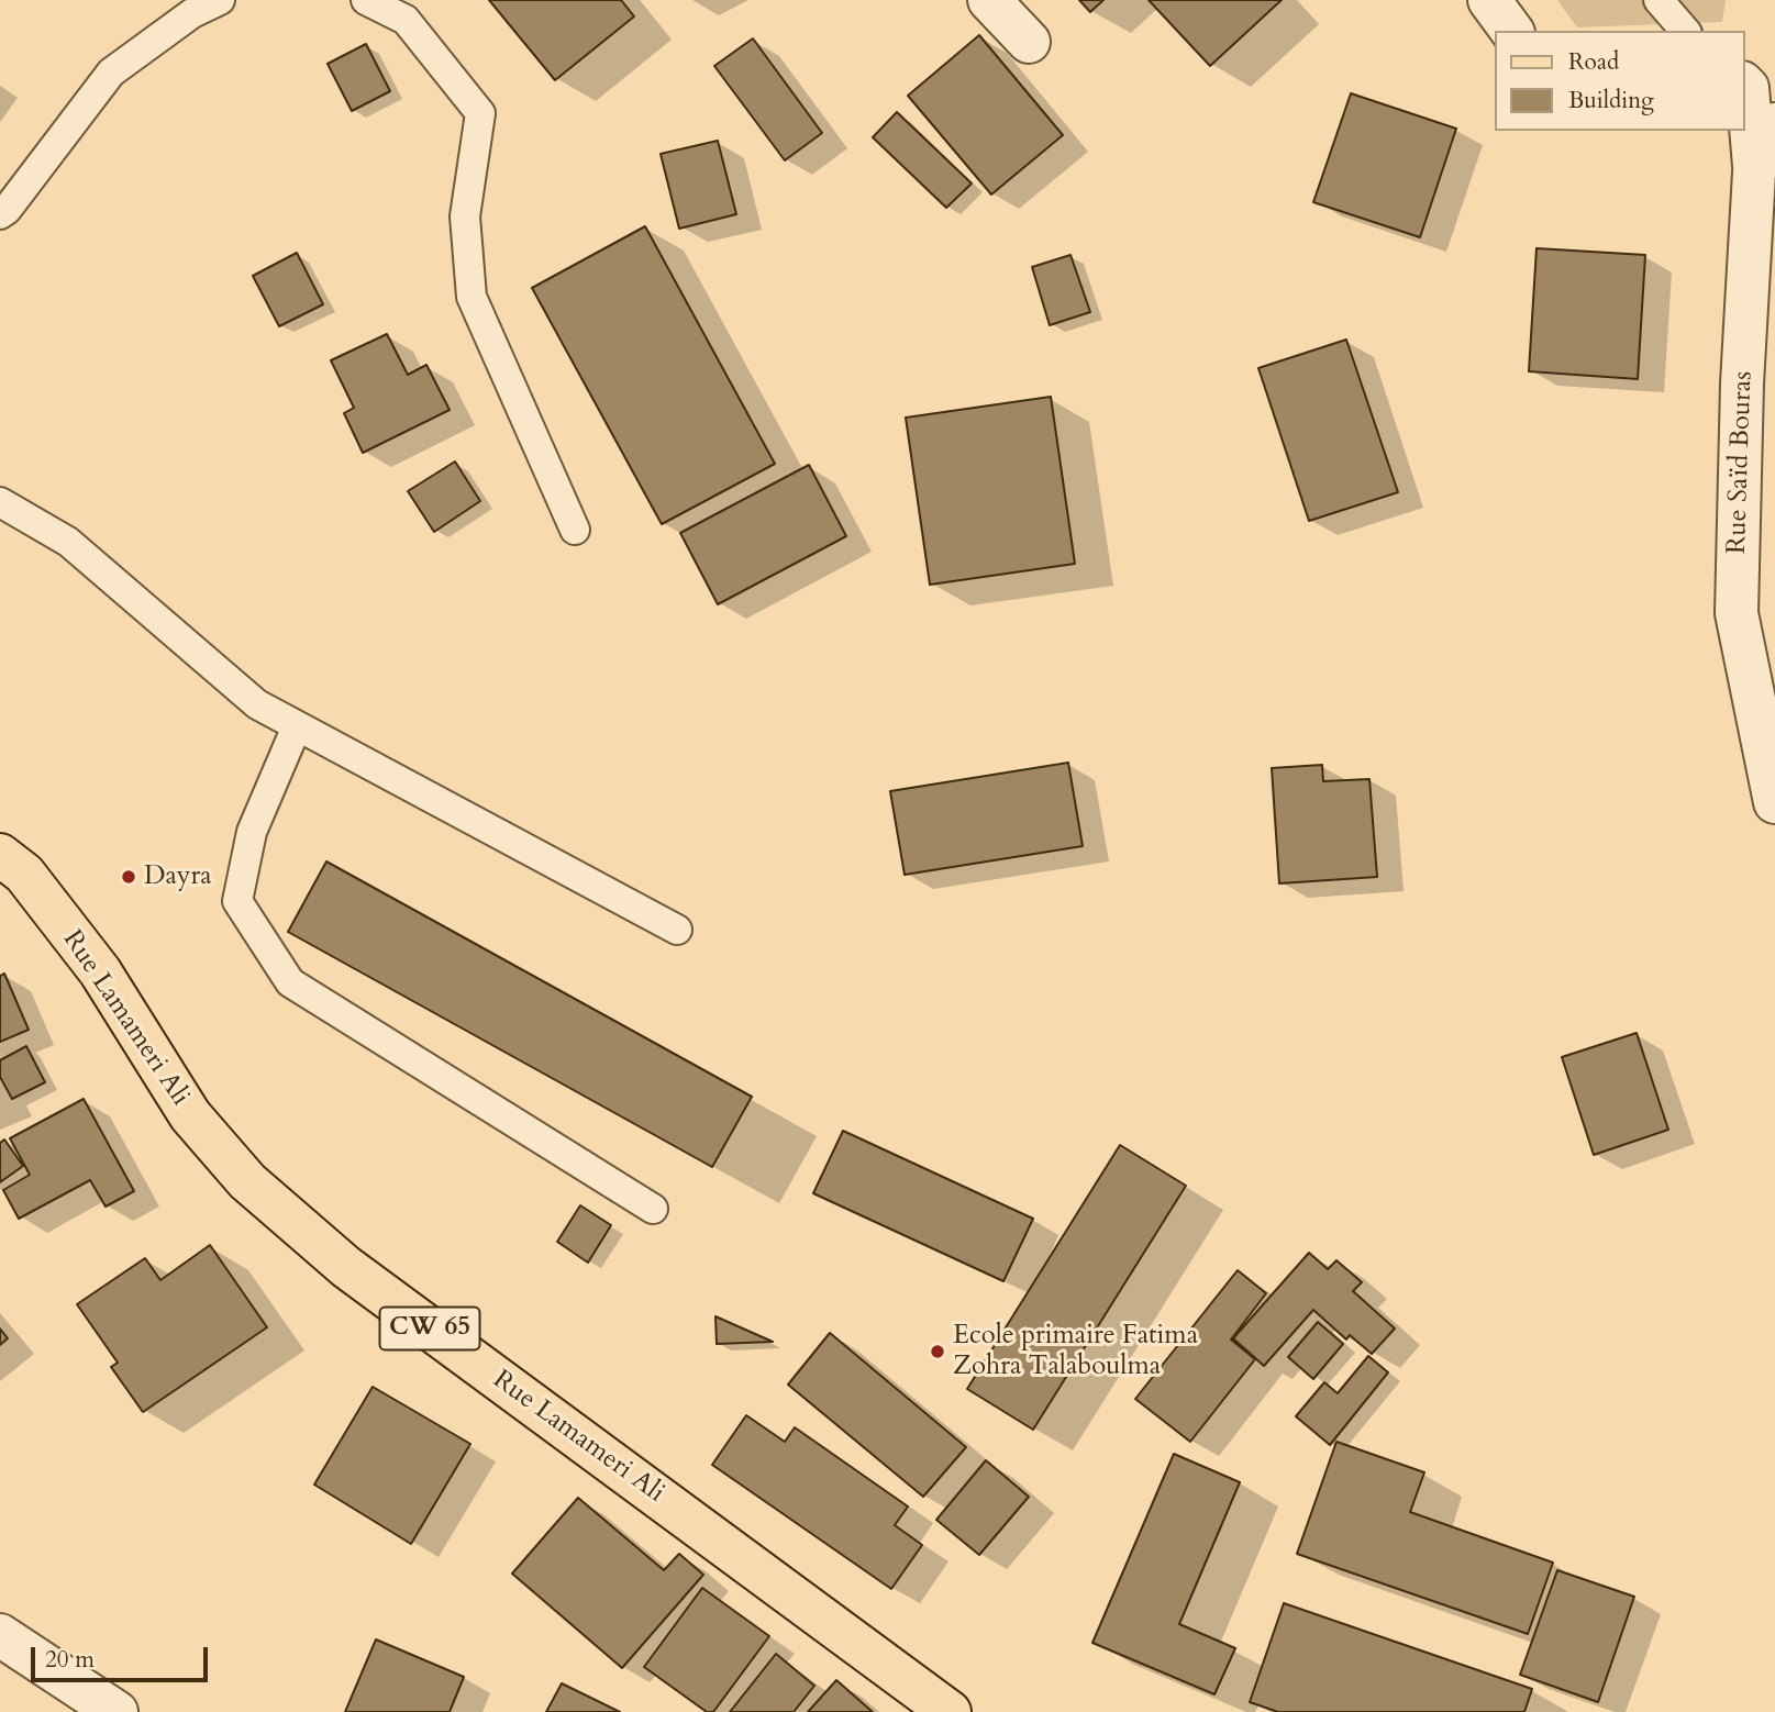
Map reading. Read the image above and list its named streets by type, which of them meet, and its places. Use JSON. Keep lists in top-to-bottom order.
{
  "streets": {
    "main road": ["Rue Lamameri Ali", "CW 65"],
    "street": ["Rue Saïd Bouras"]
  },
  "places": ["Dayra", "Ecole primaire Fatima Zohra Talaboulma"],
  "legend": ["Road", "Building"],
  "scale_bar": "20 m"
}
